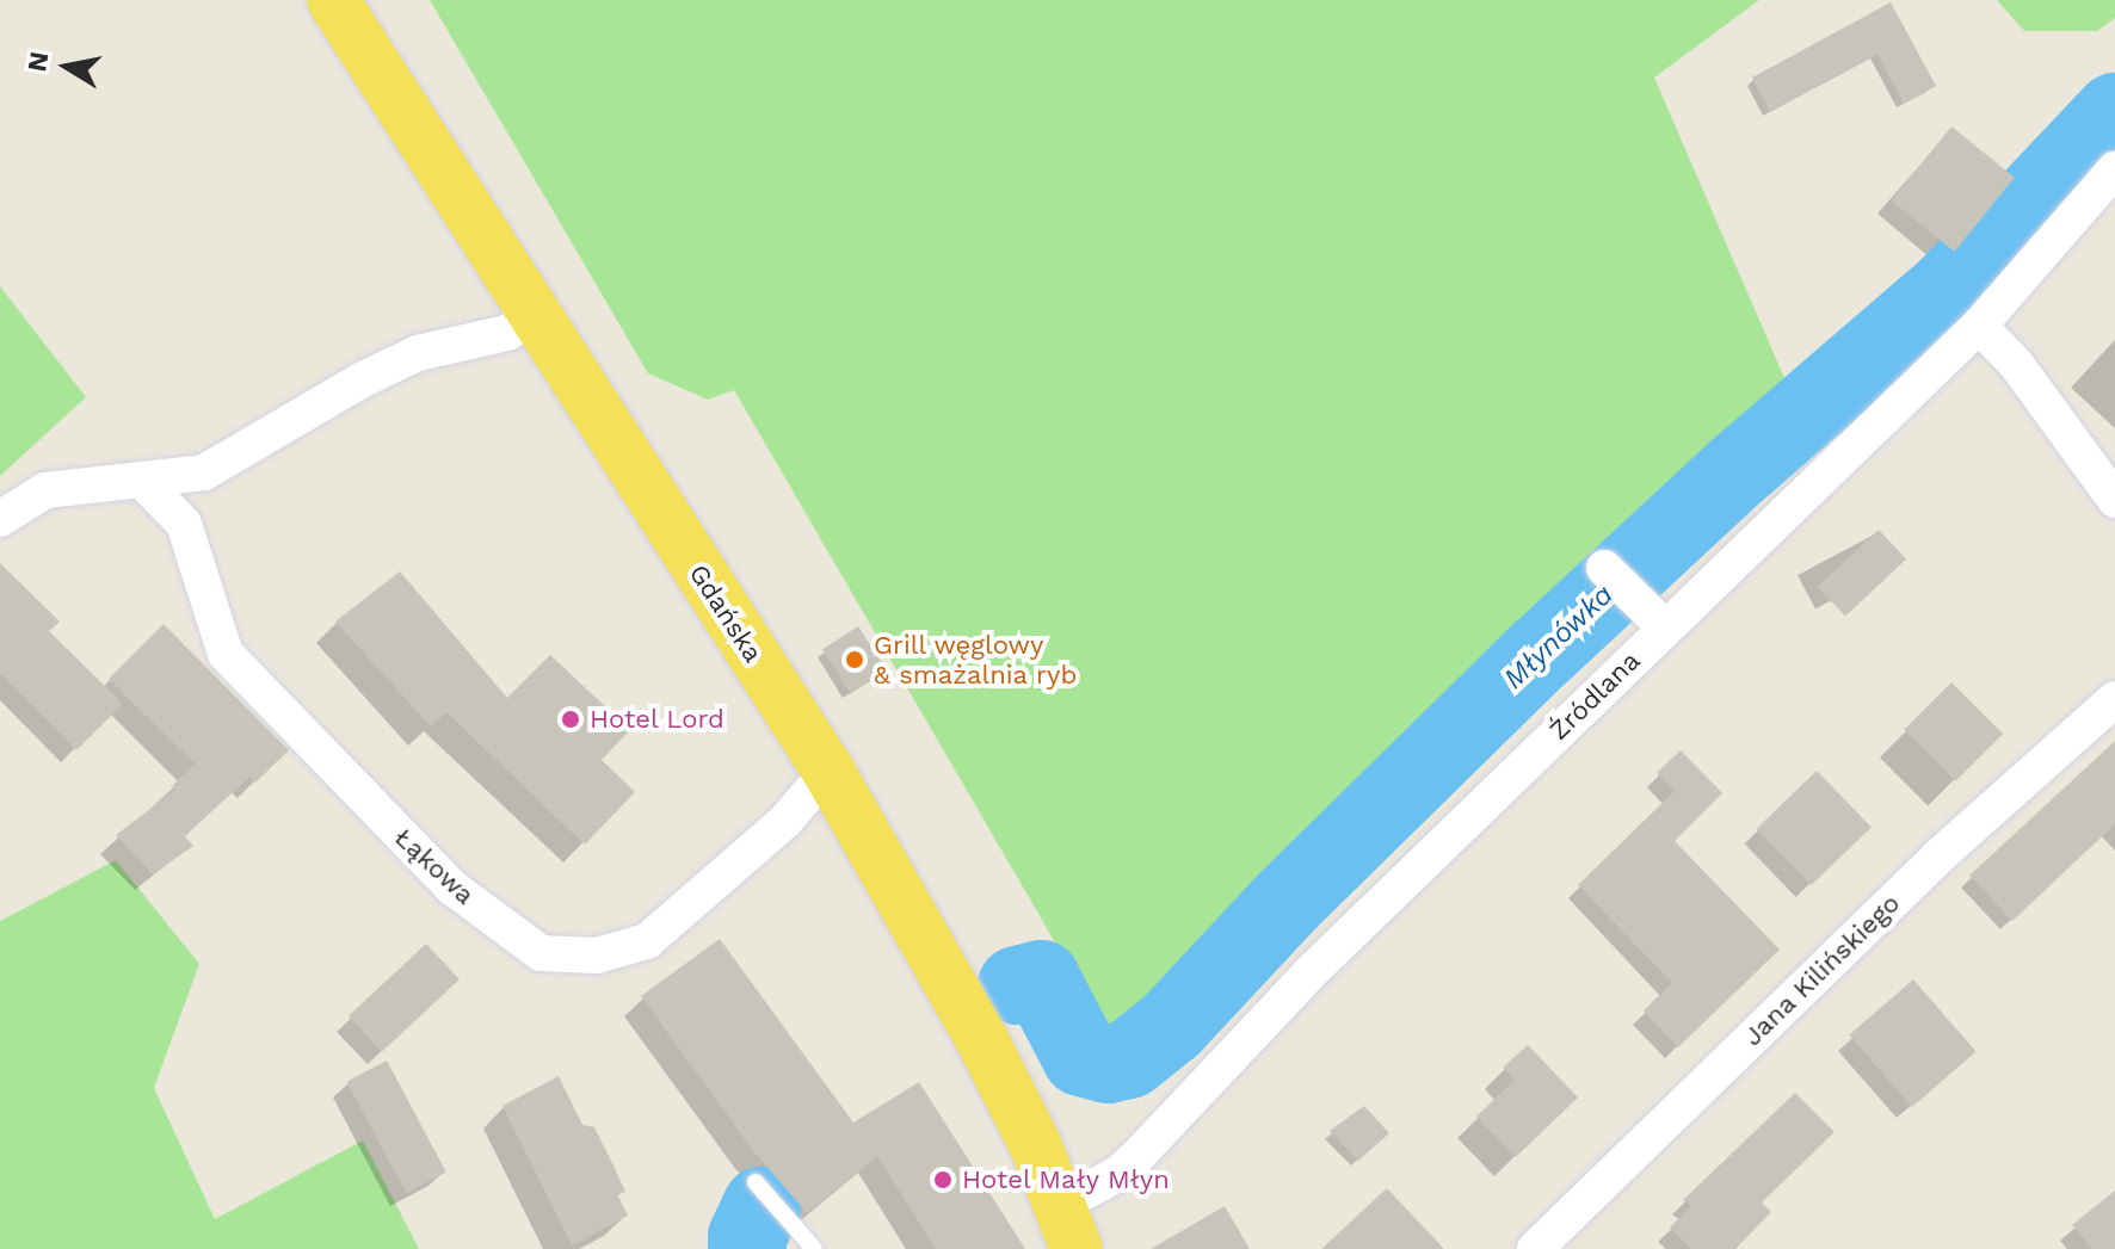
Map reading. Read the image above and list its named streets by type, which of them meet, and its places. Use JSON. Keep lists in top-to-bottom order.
{
  "streets": {
    "main road": ["Gdańska"],
    "street": ["Źródlana", "Łąkowa", "Jana Kilińskiego"]
  },
  "crossings": [
    ["Gdańska", "Źródlana"],
    ["Gdańska", "Łąkowa"]
  ],
  "water": ["Młynówka"],
  "places": ["Grill węglowy & smażalnia ryb", "Hotel Lord", "Hotel Mały Młyn"],
  "north": "left"
}
